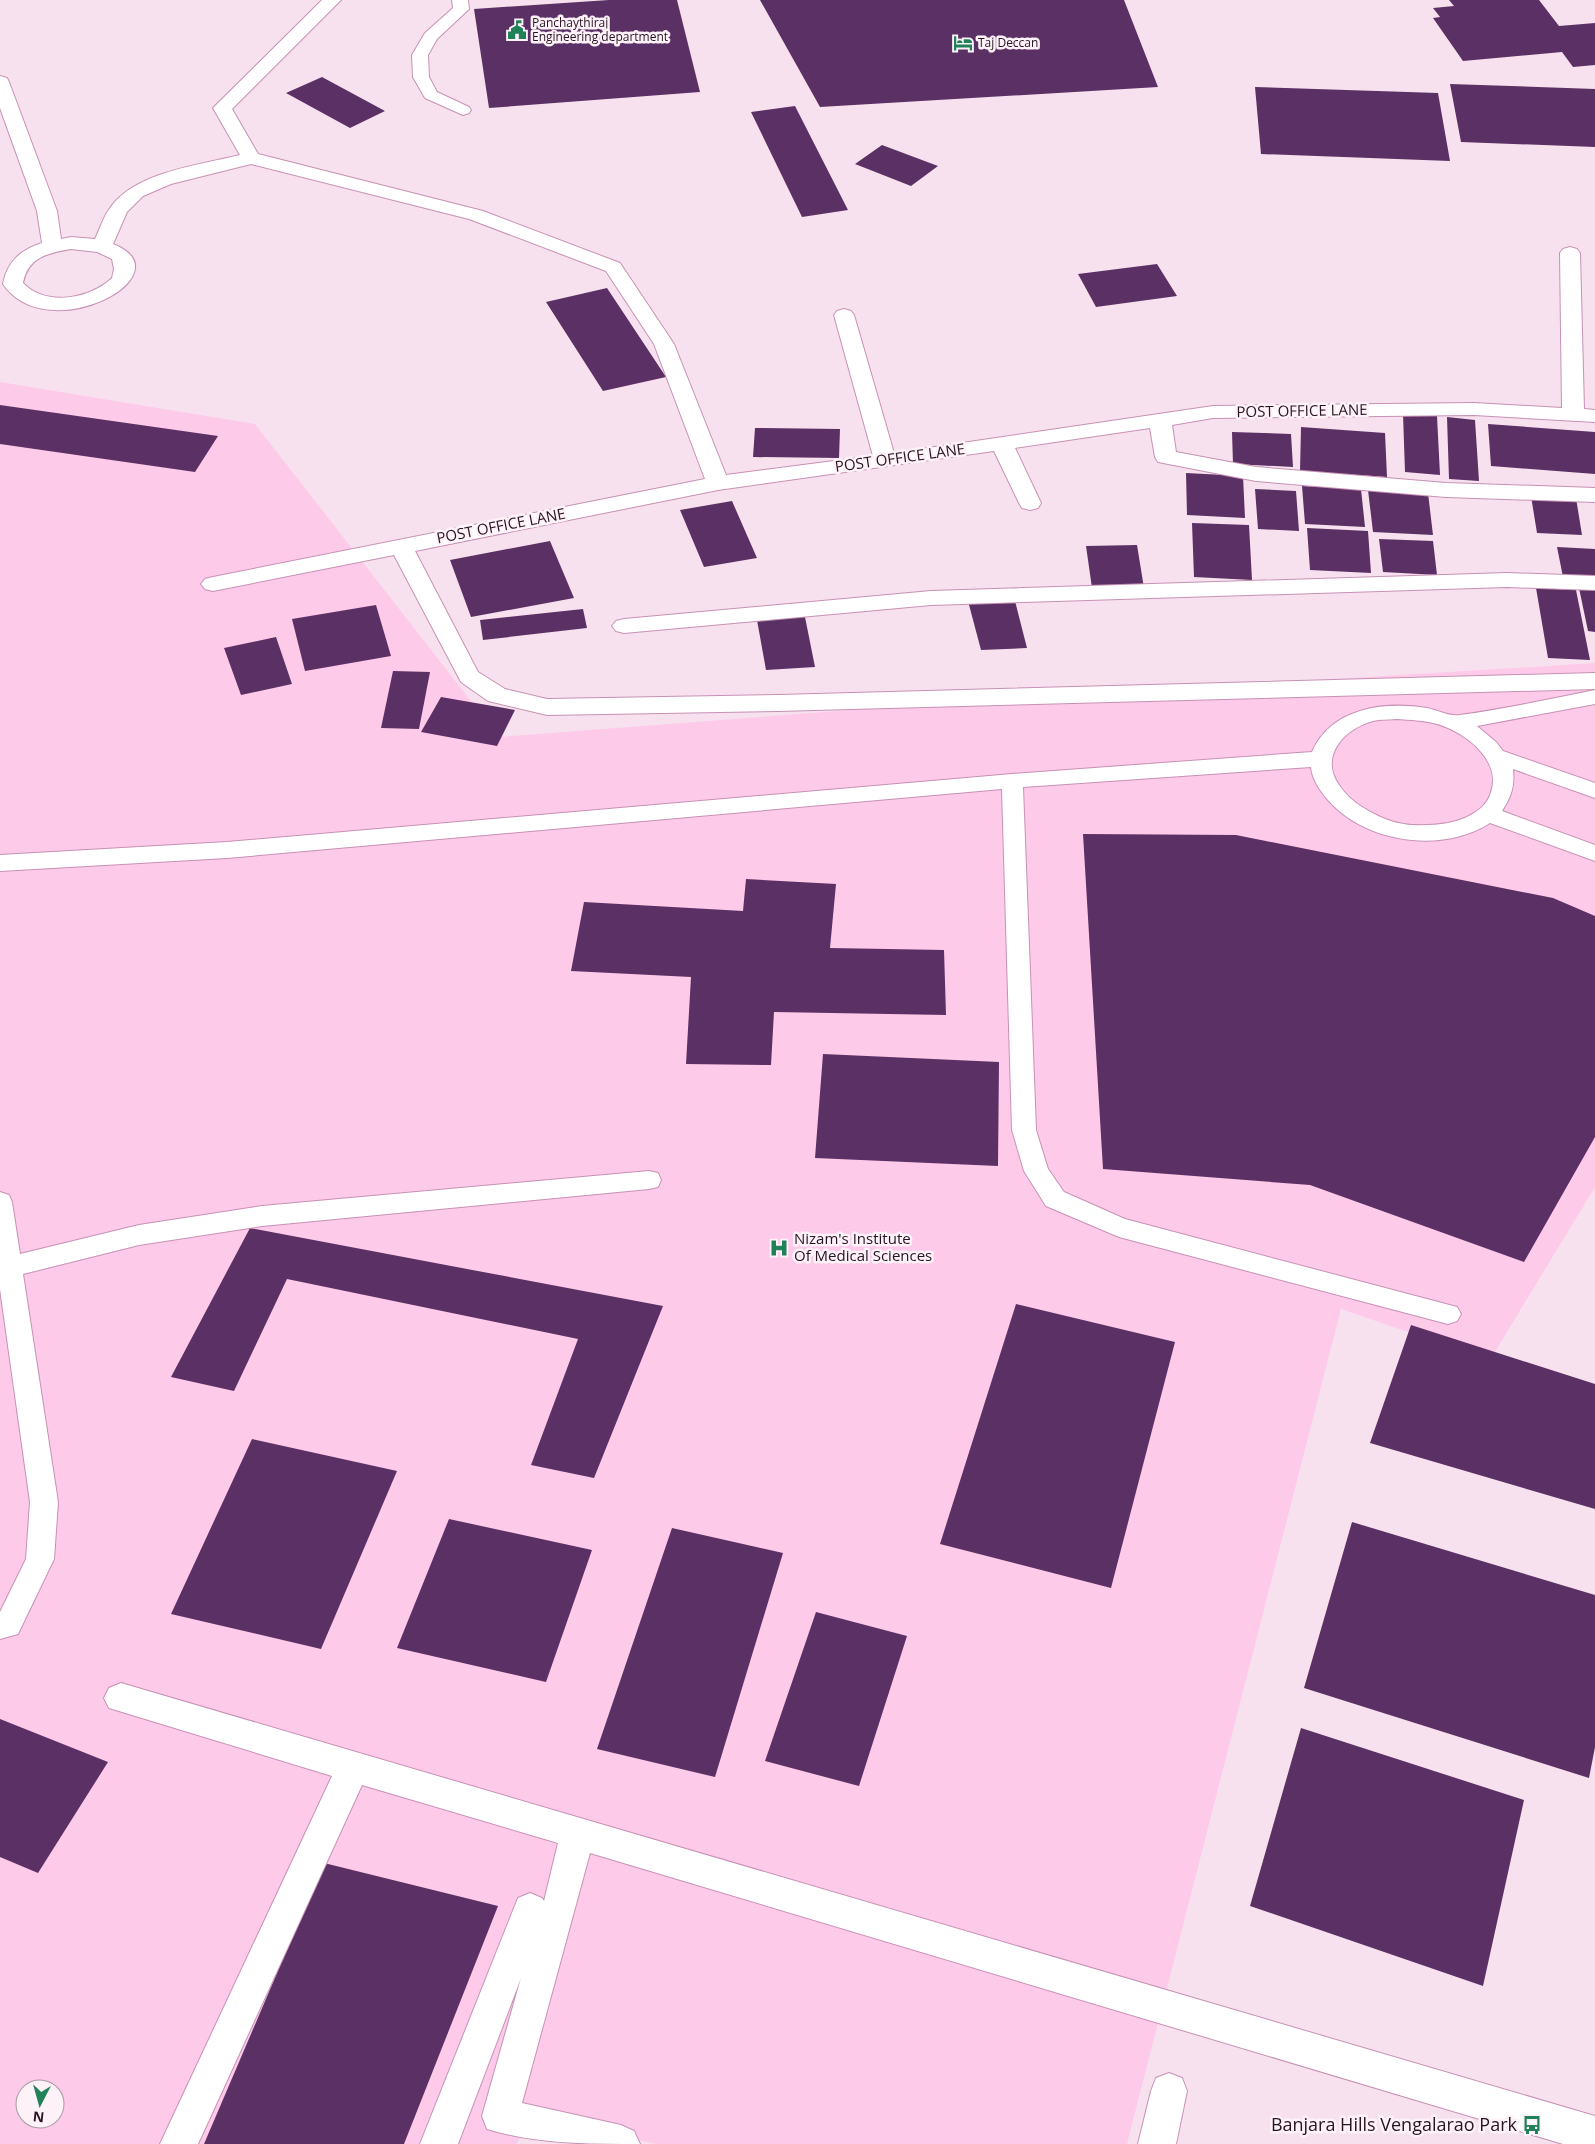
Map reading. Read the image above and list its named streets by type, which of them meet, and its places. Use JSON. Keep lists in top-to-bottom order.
{
  "streets": {
    "street": ["POST OFFICE LANE"]
  },
  "places": {
    "public building": ["Panchaythiraj Engineering department"],
    "hotel": ["Taj Deccan"],
    "hospital": ["Nizam's Institute Of Medical Sciences"],
    "bus stop": ["Banjara Hills Vengalarao Park"]
  },
  "north": "bottom"
}
